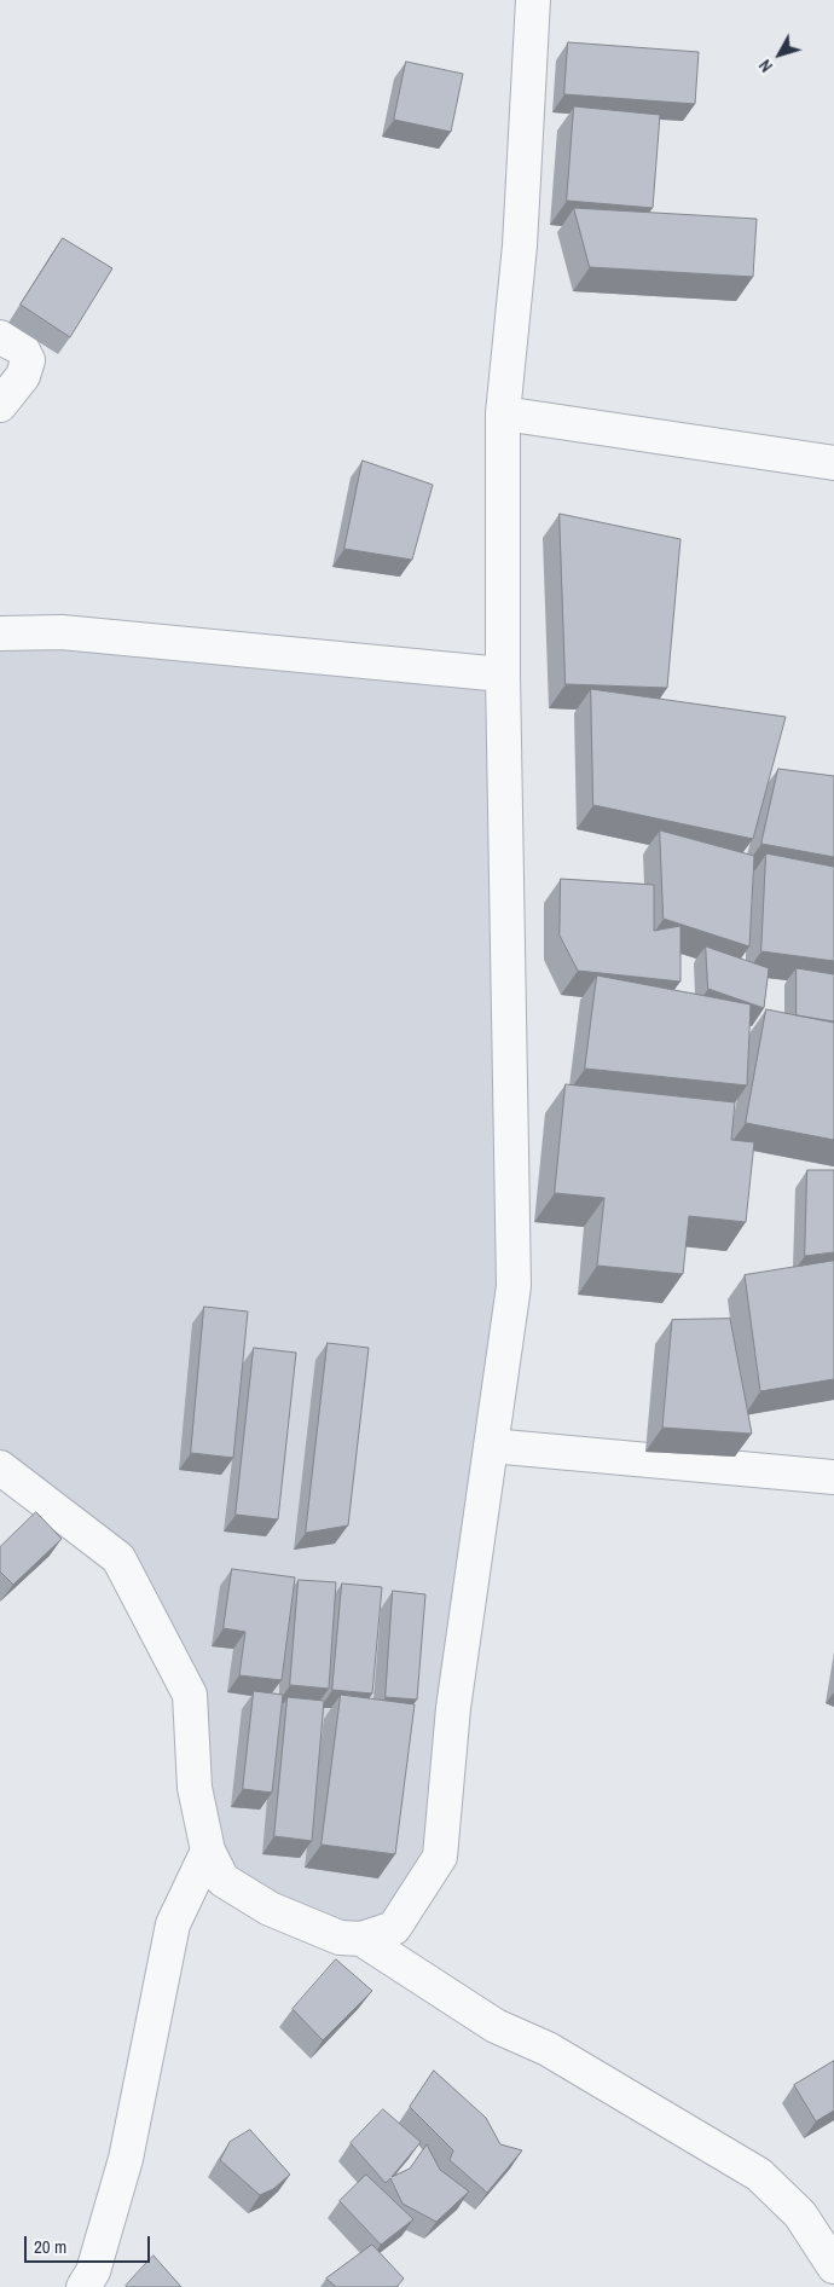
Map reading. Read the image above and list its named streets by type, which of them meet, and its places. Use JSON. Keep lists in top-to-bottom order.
{
  "scale_bar": "20 m",
  "north": "bottom left"
}
